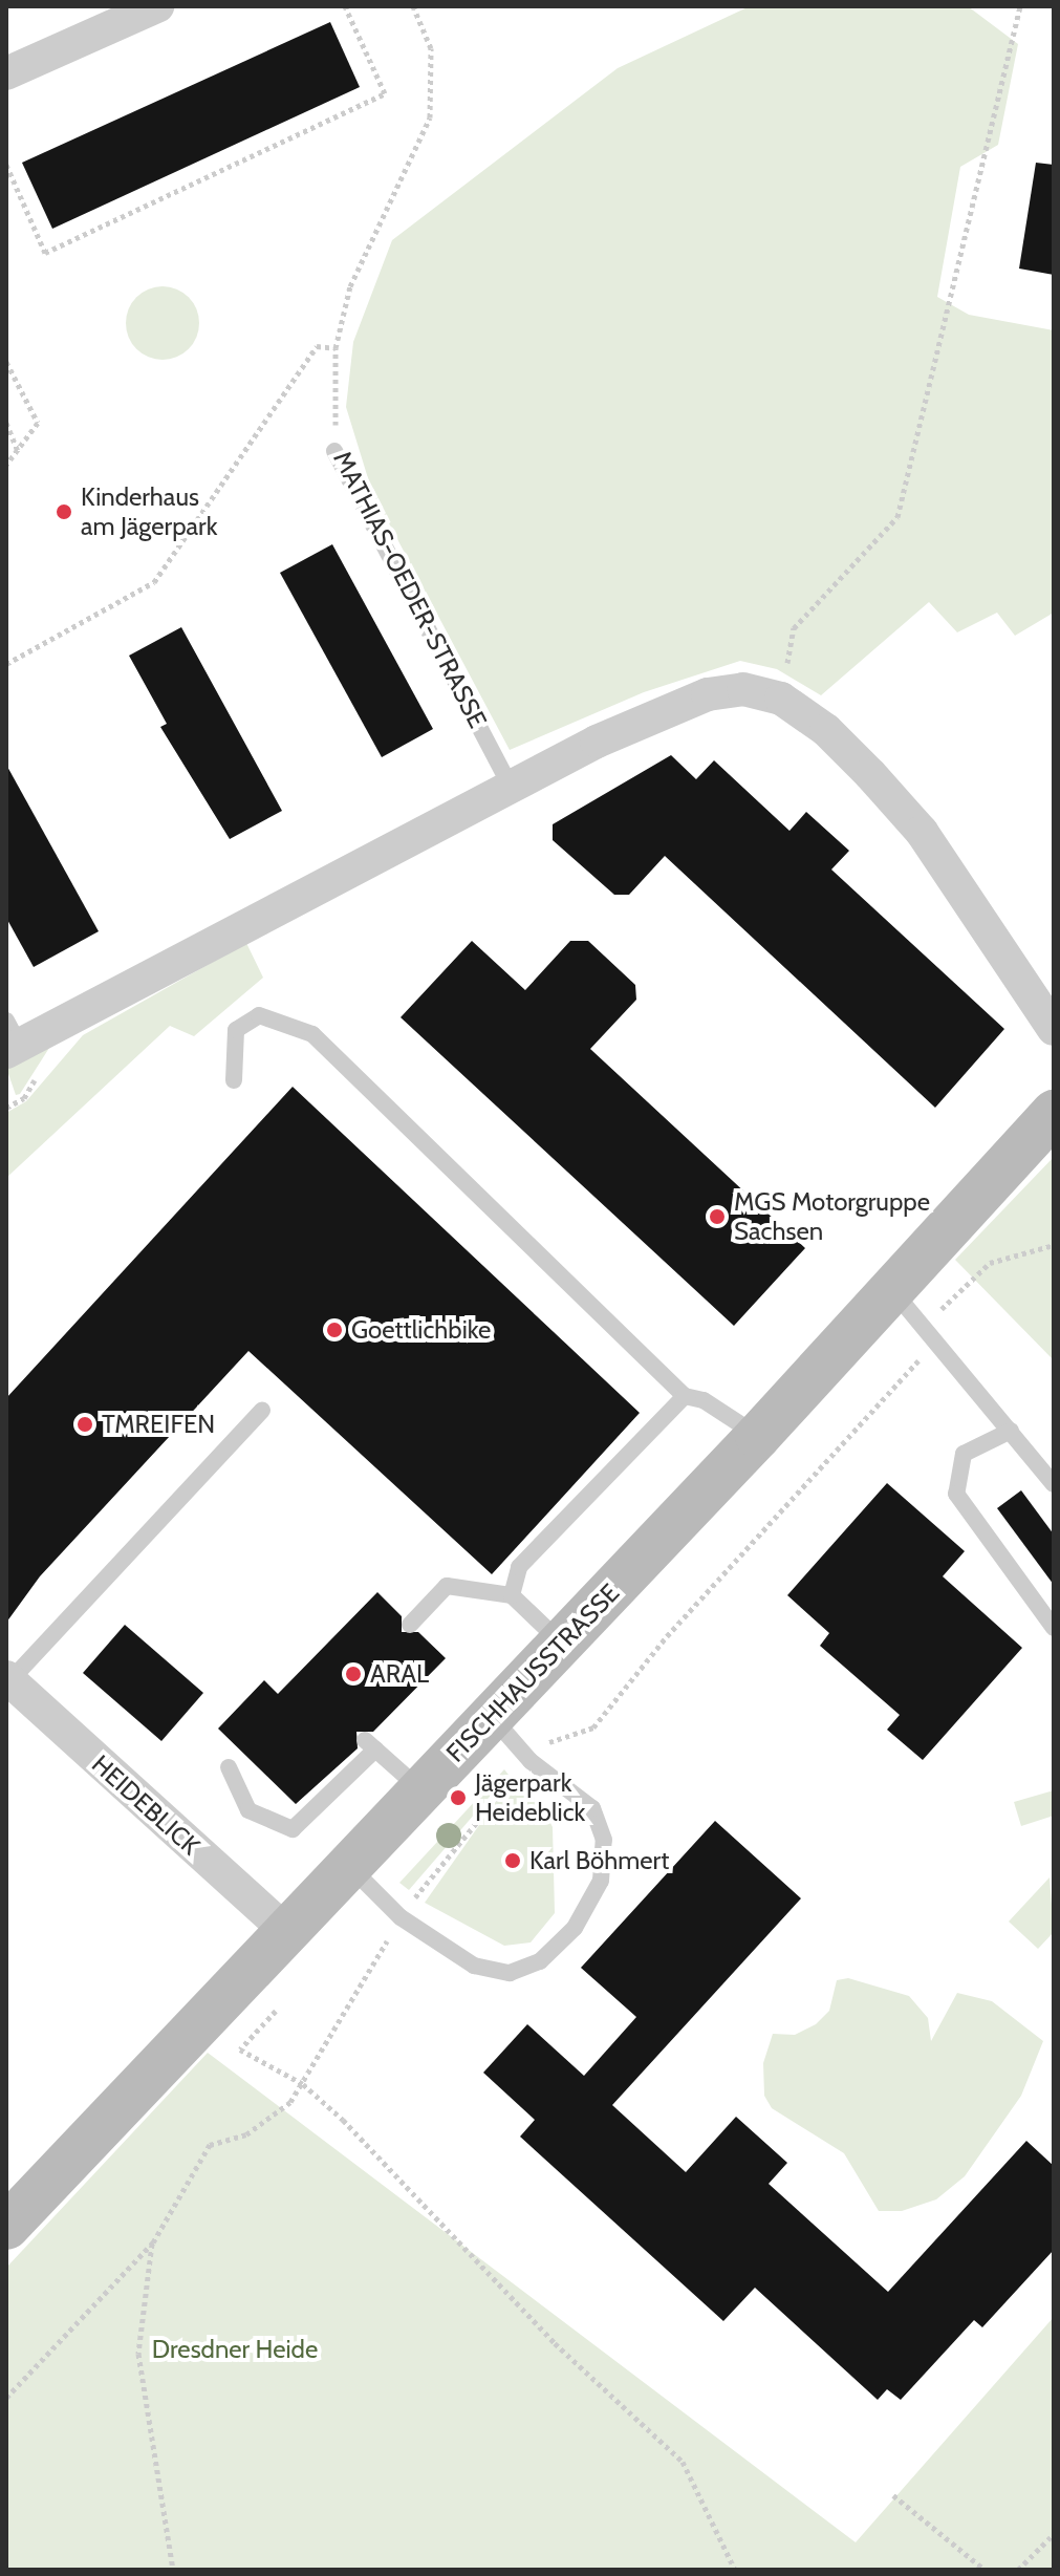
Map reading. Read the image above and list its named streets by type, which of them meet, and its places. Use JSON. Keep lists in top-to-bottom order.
{
  "streets": {
    "main road": ["FISCHHAUSSTRASSE"],
    "street": ["HEIDEBLICK"],
    "lane": ["MATHIAS-OEDER-STRASSE"]
  },
  "crossings": [
    ["FISCHHAUSSTRASSE", "HEIDEBLICK"]
  ],
  "parks": ["Dresdner Heide"],
  "places": [
    "Kinderhaus am Jägerpark",
    "MGS Motorgruppe Sachsen",
    "Goettlichbike",
    "TMREIFEN",
    "ARAL",
    "Jägerpark Heideblick",
    "Karl Böhmert"
  ]
}
